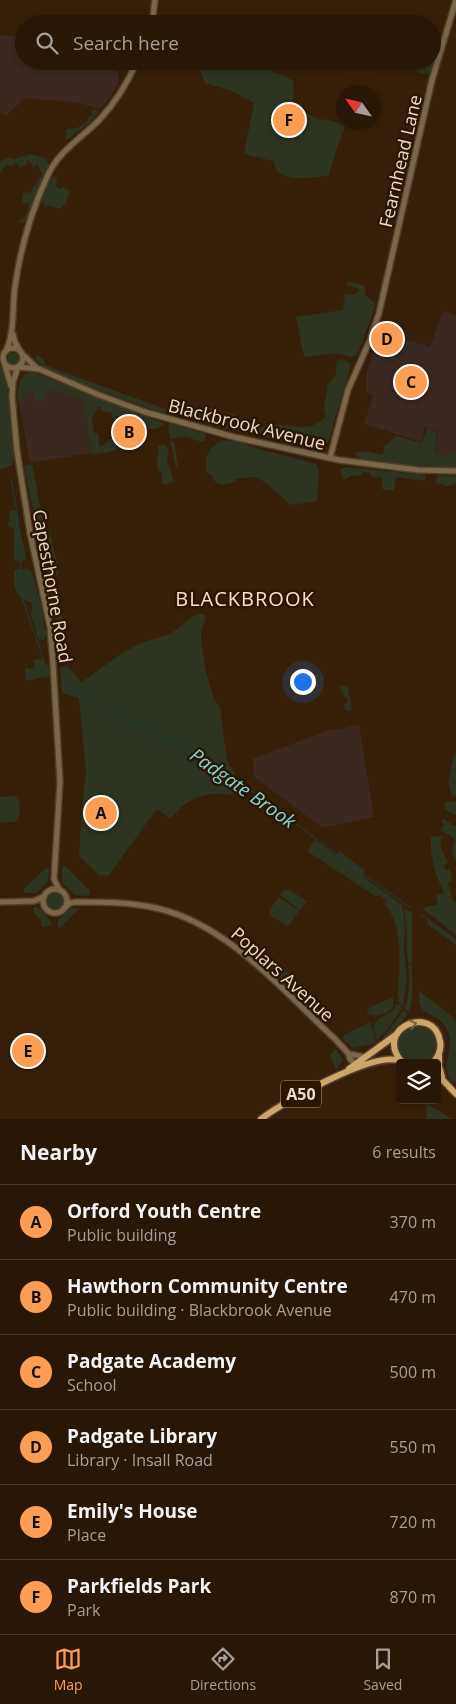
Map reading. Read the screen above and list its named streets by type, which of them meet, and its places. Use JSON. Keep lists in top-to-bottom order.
{
  "streets": {
    "main road": ["A50"],
    "street": [
      "Fearnhead Lane",
      "Blackbrook Avenue",
      "Capesthorne Road",
      "Poplars Avenue"
    ]
  },
  "crossings": [
    ["Fearnhead Lane", "Blackbrook Avenue"],
    ["Blackbrook Avenue", "Capesthorne Road"],
    ["Capesthorne Road", "Poplars Avenue"],
    ["Poplars Avenue", "A50"]
  ],
  "districts": ["BLACKBROOK"],
  "water": ["Padgate Brook"],
  "north": "top left",
  "page": {
    "search": "Search here",
    "pins": [
      "F",
      "D",
      "C",
      "B",
      "A",
      "E"
    ],
    "heading": ["Nearby", "6 results"],
    "list": [
      {
        "mark": "A",
        "name": "Orford Youth Centre",
        "note": "Public building",
        "value": "370 m"
      },
      {
        "mark": "B",
        "name": "Hawthorn Community Centre",
        "note": "Public building · Blackbrook Avenue",
        "value": "470 m"
      },
      {
        "mark": "C",
        "name": "Padgate Academy",
        "note": "School",
        "value": "500 m"
      },
      {
        "mark": "D",
        "name": "Padgate Library",
        "note": "Library · Insall Road",
        "value": "550 m"
      },
      {
        "mark": "E",
        "name": "Emily's House",
        "note": "Place",
        "value": "720 m"
      },
      {
        "mark": "F",
        "name": "Parkfields Park",
        "note": "Park",
        "value": "870 m"
      }
    ],
    "nav": ["Map", "Directions", "Saved"]
  }
}
